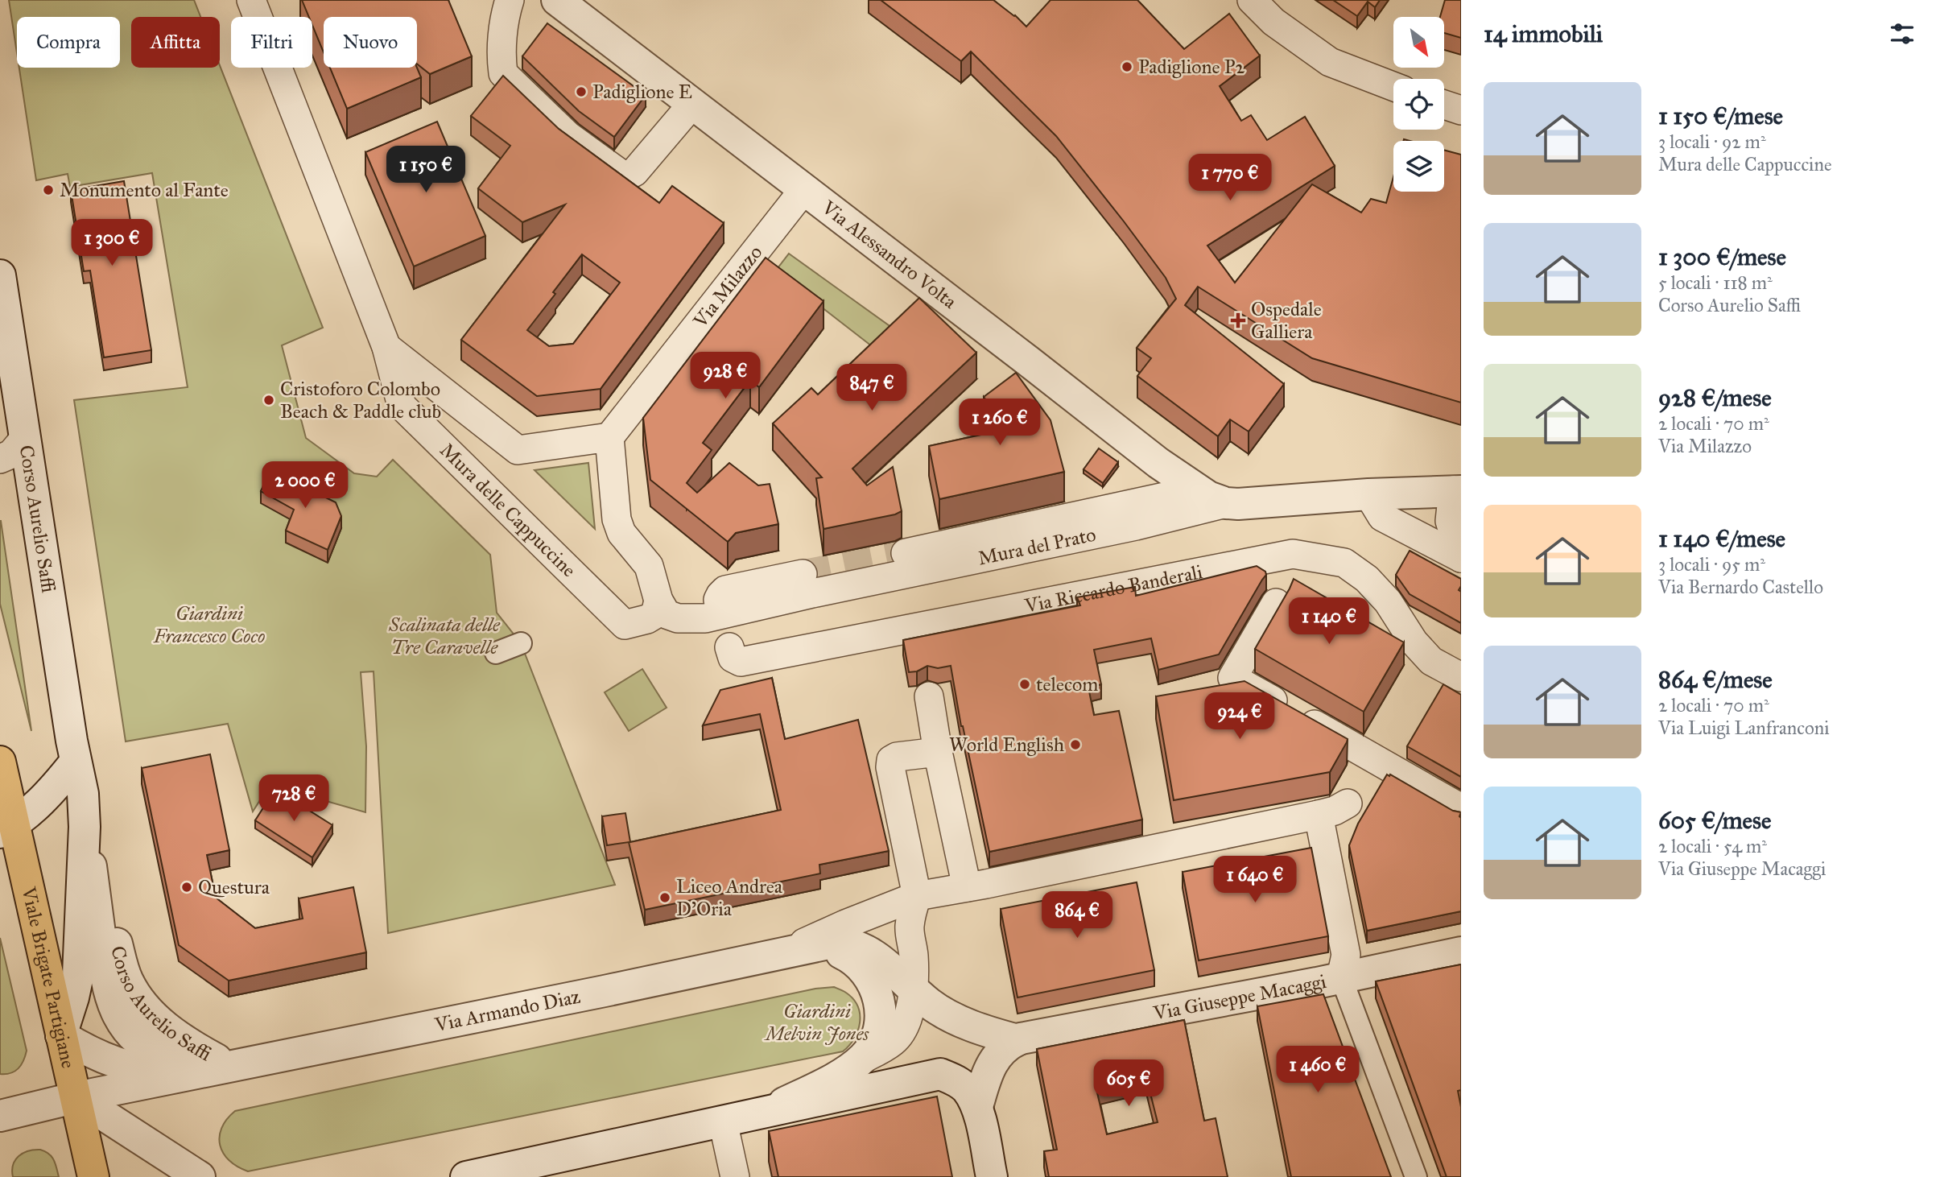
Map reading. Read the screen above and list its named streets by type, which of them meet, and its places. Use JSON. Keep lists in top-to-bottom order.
{
  "streets": {
    "main road": ["Viale Brigate Partigiane"],
    "street": [
      "Via Alessandro Volta",
      "Via Milazzo",
      "Mura delle Cappuccine",
      "Corso Aurelio Saffi",
      "Mura del Prato",
      "Via Riccardo Banderali",
      "Via Giuseppe Macaggi",
      "Via Armando Diaz"
    ]
  },
  "crossings": [
    ["Via Alessandro Volta", "Via Milazzo"],
    ["Via Alessandro Volta", "Mura del Prato"],
    ["Mura delle Cappuccine", "Mura del Prato"],
    ["Corso Aurelio Saffi", "Viale Brigate Partigiane"],
    ["Corso Aurelio Saffi", "Via Armando Diaz"],
    ["Viale Brigate Partigiane", "Via Armando Diaz"],
    ["Via Giuseppe Macaggi", "Via Armando Diaz"]
  ],
  "parks": ["Giardini Francesco Coco", "Scalinata delle Tre Caravelle", "Giardini Melvin Jones"],
  "places": {
    "other": [
      "Padiglione P2",
      "Padiglione E",
      "Monumento al Fante",
      "Cristoforo Colombo Beach & Paddle club",
      "telecom",
      "World English",
      "Questura",
      "Liceo Andrea D'Oria"
    ],
    "health": ["Ospedale Galliera"]
  },
  "north": "bottom right",
  "page": {
    "heading": "14 immobili",
    "chip": [
      "Compra",
      "Affitta",
      "Filtri",
      "Nuovo"
    ],
    "list": [
      {
        "name": "1 150 €/mese",
        "note": "3 locali · 92 m² · Mura delle Cappuccine"
      },
      {
        "name": "1 300 €/mese",
        "note": "5 locali · 118 m² · Corso Aurelio Saffi"
      },
      {
        "name": "928 €/mese",
        "note": "2 locali · 70 m² · Via Milazzo"
      },
      {
        "name": "1 140 €/mese",
        "note": "3 locali · 95 m² · Via Bernardo Castello"
      },
      {
        "name": "864 €/mese",
        "note": "2 locali · 70 m² · Via Luigi Lanfranconi"
      },
      {
        "name": "605 €/mese",
        "note": "2 locali · 54 m² · Via Giuseppe Macaggi"
      }
    ],
    "price": [
      "1 150 €",
      "1 770 €",
      "1 300 €",
      "928 €",
      "847 €",
      "1 260 €",
      "2 000 €",
      "1 140 €",
      "924 €",
      "728 €",
      "1 640 €",
      "864 €",
      "1 460 €",
      "605 €"
    ]
  }
}
